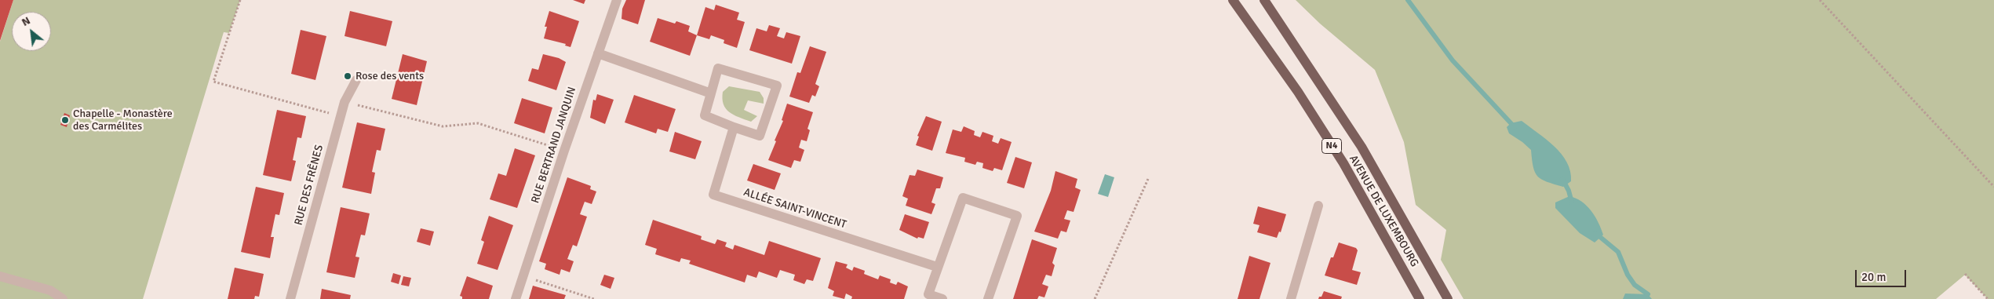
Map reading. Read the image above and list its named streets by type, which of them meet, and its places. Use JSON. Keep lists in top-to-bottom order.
{
  "streets": {
    "main road": ["N4", "AVENUE DE LUXEMBOURG"],
    "street": ["RUE BERTRAND JANQUIN", "RUE DES FRÊNES", "ALLÉE SAINT-VINCENT"]
  },
  "places": ["Rose des vents", "Chapelle - Monastère des Carmélites"],
  "scale_bar": "20 m",
  "north": "top left"
}
